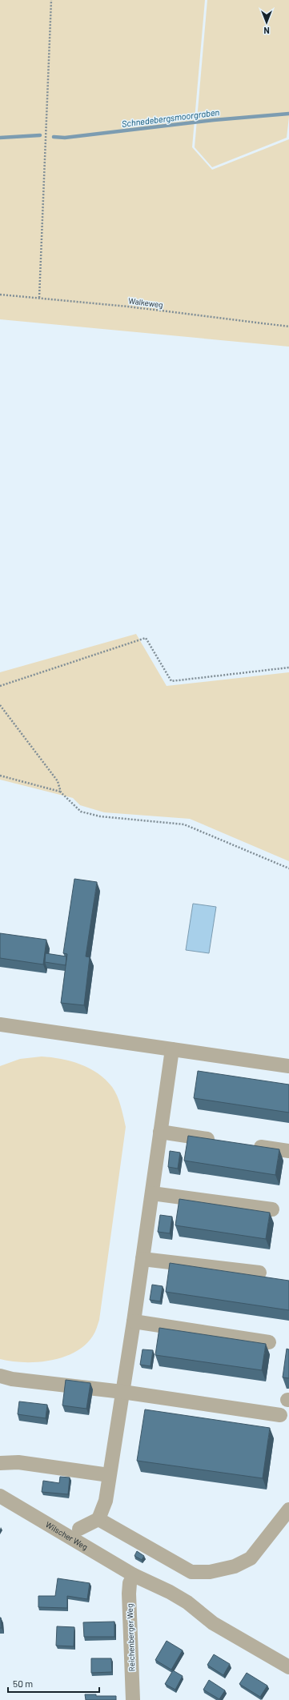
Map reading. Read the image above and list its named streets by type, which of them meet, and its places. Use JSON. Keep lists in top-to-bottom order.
{
  "streets": {
    "street": ["Wilscher Weg", "Reichenberger Weg"],
    "path": ["Walkeweg"]
  },
  "crossings": [
    ["Wilscher Weg", "Reichenberger Weg"]
  ],
  "water": ["Schnedebergsmoorgraben"],
  "scale_bar": "50 m",
  "north": "bottom"
}
